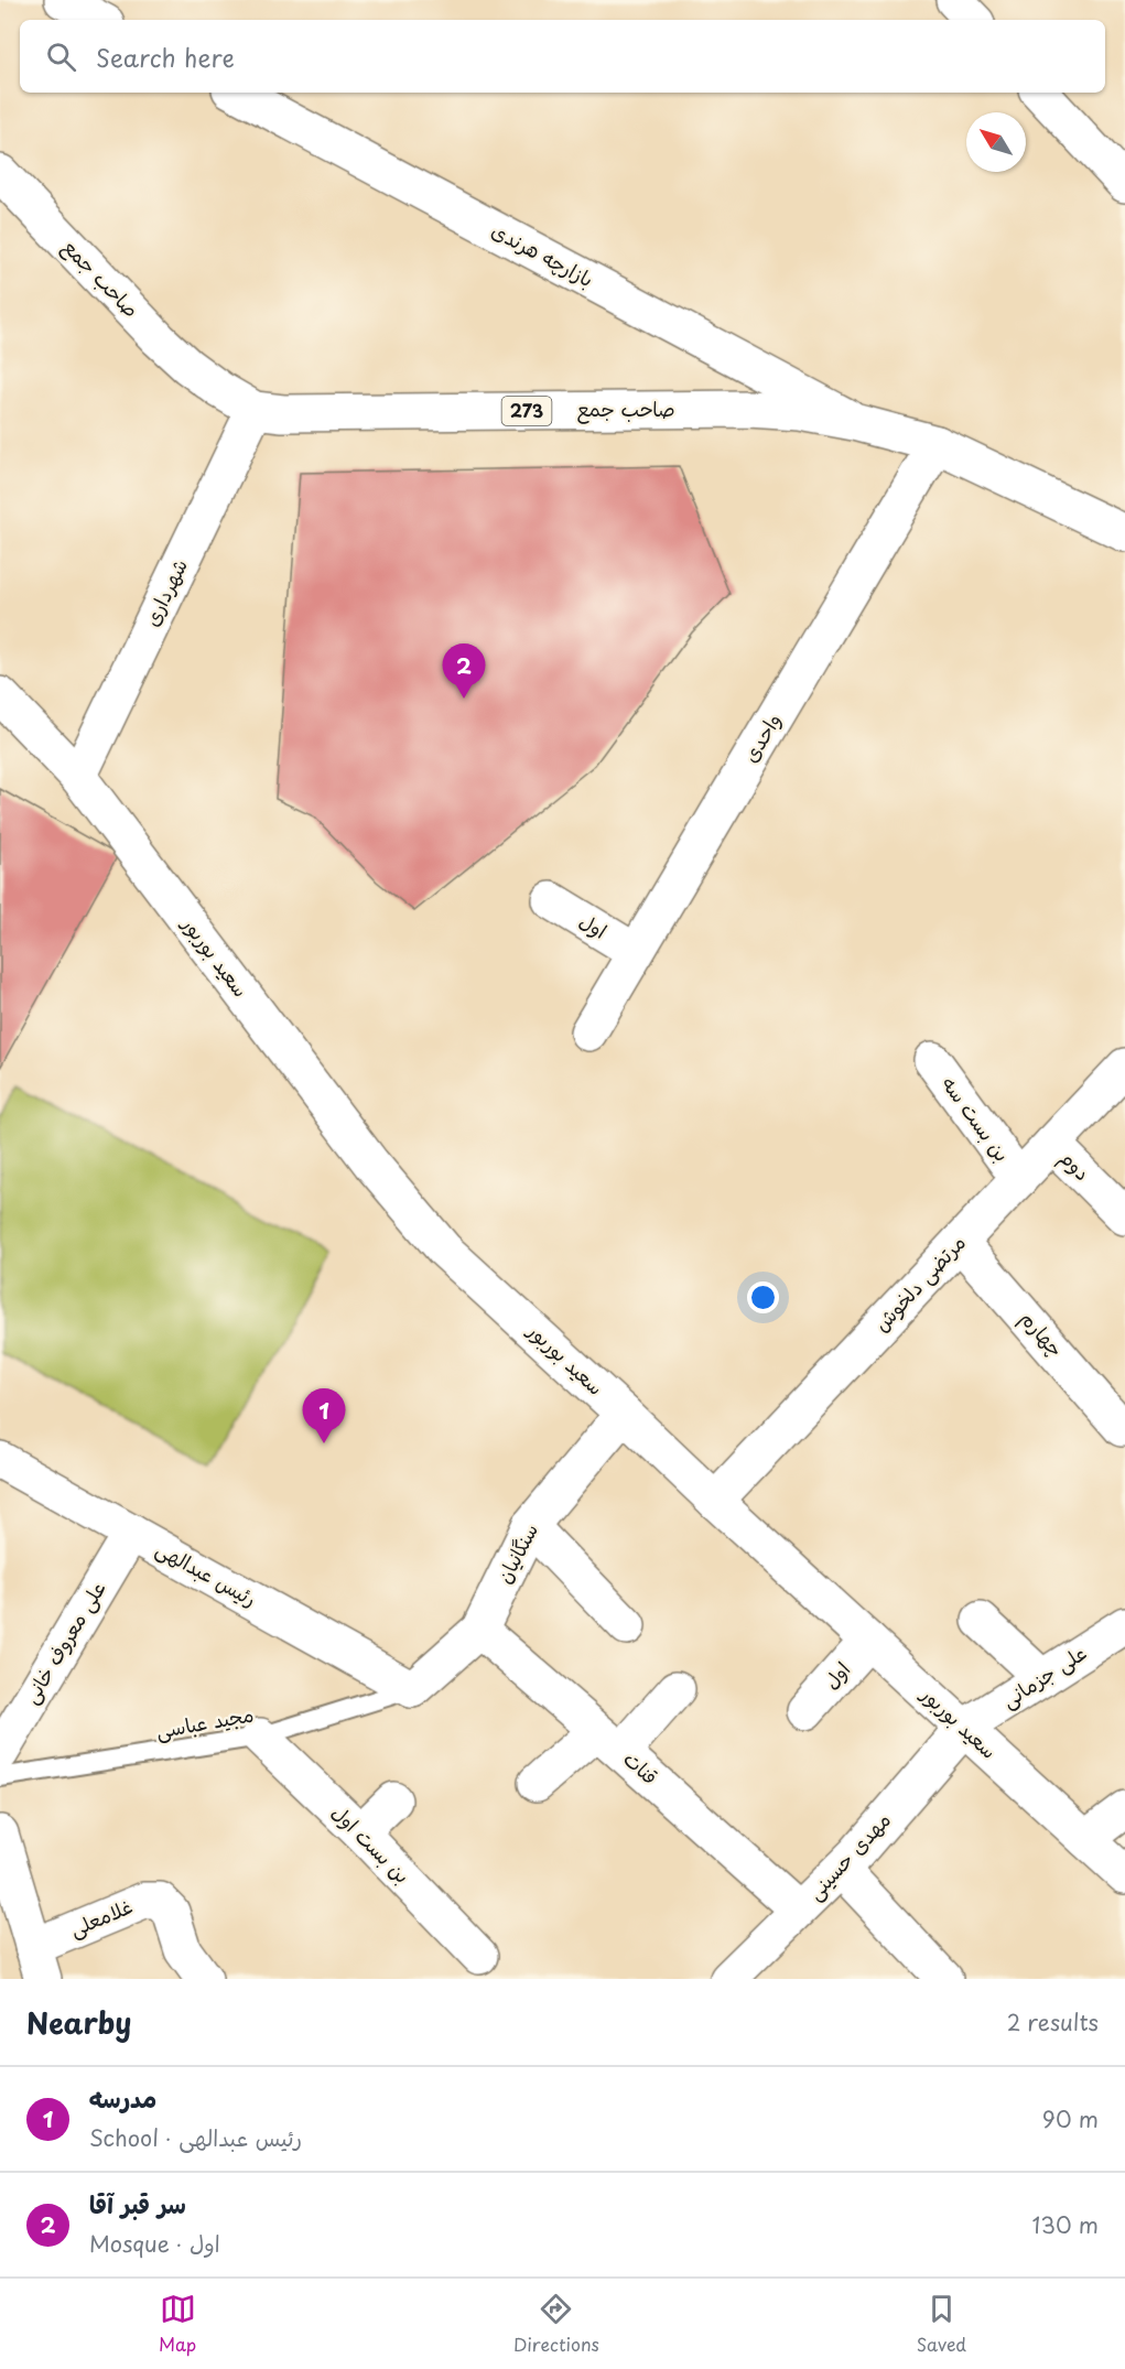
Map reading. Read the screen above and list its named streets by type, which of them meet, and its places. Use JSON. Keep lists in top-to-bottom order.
{
  "streets": {
    "street": [
      "بازارچه هرندی",
      "صاحب جمع",
      "273",
      "شهرداری",
      "واحدی",
      "اول",
      "سعید بوربور",
      "بن بست سه",
      "دوم",
      "مرتضی دلخوش",
      "چهارم",
      "سنگانیان",
      "رئیس عبدالهی",
      "علی معروف خانی",
      "علی جزمانی",
      "قنات",
      "بن بست اول",
      "مهدی حسینی",
      "غلامعلی"
    ],
    "lane": ["مجید عباسی"]
  },
  "crossings": [
    ["بازارچه هرندی", "صاحب جمع"],
    ["صاحب جمع", "شهرداری"],
    ["صاحب جمع", "واحدی"],
    ["شهرداری", "سعید بوربور"],
    ["واحدی", "اول"],
    ["اول", "سعید بوربور"],
    ["سعید بوربور", "مرتضی دلخوش"],
    ["سعید بوربور", "سنگانیان"],
    ["سعید بوربور", "علی جزمانی"],
    ["سعید بوربور", "مهدی حسینی"],
    ["بن بست سه", "مرتضی دلخوش"],
    ["دوم", "مرتضی دلخوش"],
    ["مرتضی دلخوش", "چهارم"],
    ["سنگانیان", "رئیس عبدالهی"],
    ["سنگانیان", "مجید عباسی"],
    ["سنگانیان", "قنات"],
    ["رئیس عبدالهی", "علی معروف خانی"],
    ["رئیس عبدالهی", "مجید عباسی"],
    ["علی جزمانی", "مهدی حسینی"],
    ["مجید عباسی", "بن بست اول"],
    ["قنات", "مهدی حسینی"]
  ],
  "north": "top left",
  "page": {
    "search": "Search here",
    "pins": ["2", "1"],
    "heading": ["Nearby", "2 results"],
    "list": [
      {
        "mark": "1",
        "name": "مدرسه",
        "note": "School · رئیس عبدالهی",
        "value": "90 m"
      },
      {
        "mark": "2",
        "name": "سر قبر آقا",
        "note": "Mosque · اول",
        "value": "130 m"
      }
    ],
    "nav": ["Map", "Directions", "Saved"]
  }
}
